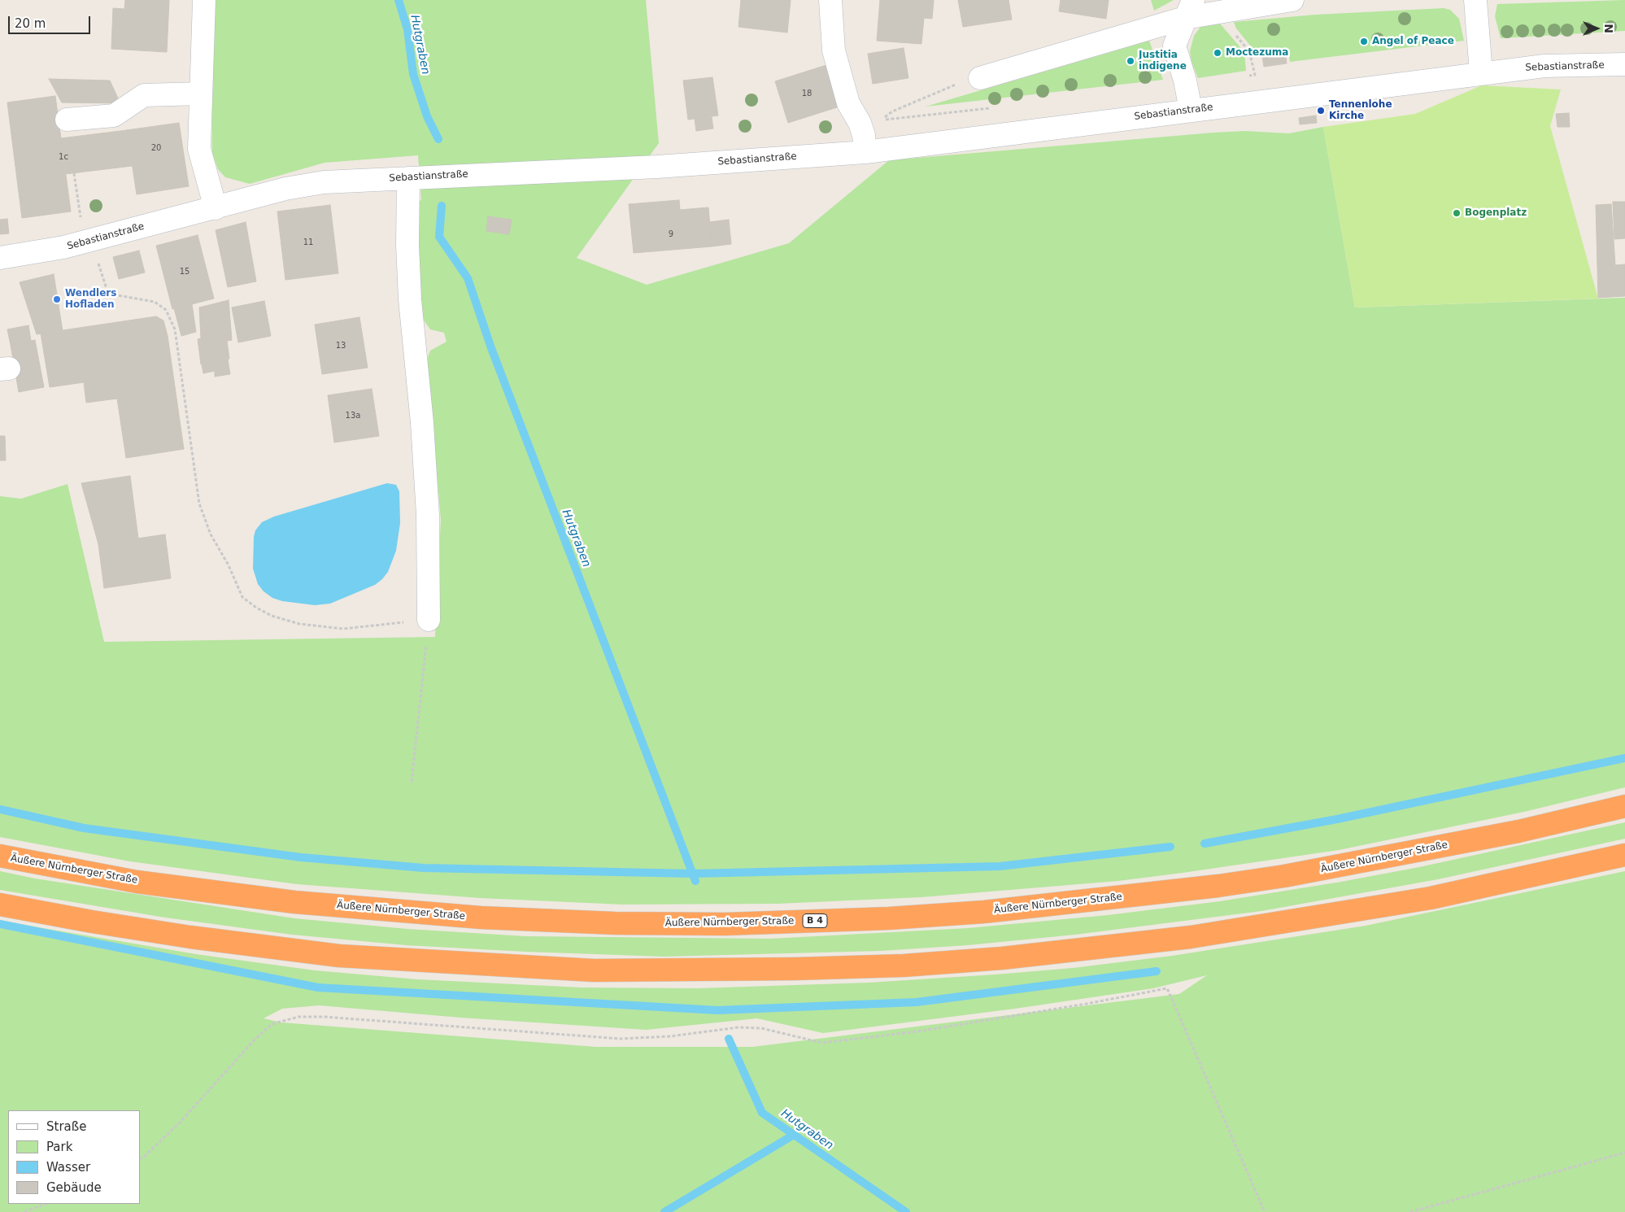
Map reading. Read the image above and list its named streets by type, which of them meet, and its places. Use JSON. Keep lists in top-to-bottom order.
{
  "streets": {
    "highway": ["Äußere Nürnberger Straße", "B 4"],
    "street": ["Sebastianstraße"]
  },
  "water": ["Hutgraben"],
  "places": [
    "Angel of Peace",
    "Moctezuma",
    "Justitia indigene",
    "Tennenlohe Kirche",
    "Bogenplatz",
    "Wendlers Hofladen"
  ],
  "house_numbers": [
    "18",
    "20",
    "1c",
    "9",
    "11",
    "15",
    "13",
    "13a"
  ],
  "legend": [
    "Straße",
    "Park",
    "Wasser",
    "Gebäude"
  ],
  "scale_bar": "20 m",
  "north": "right"
}
